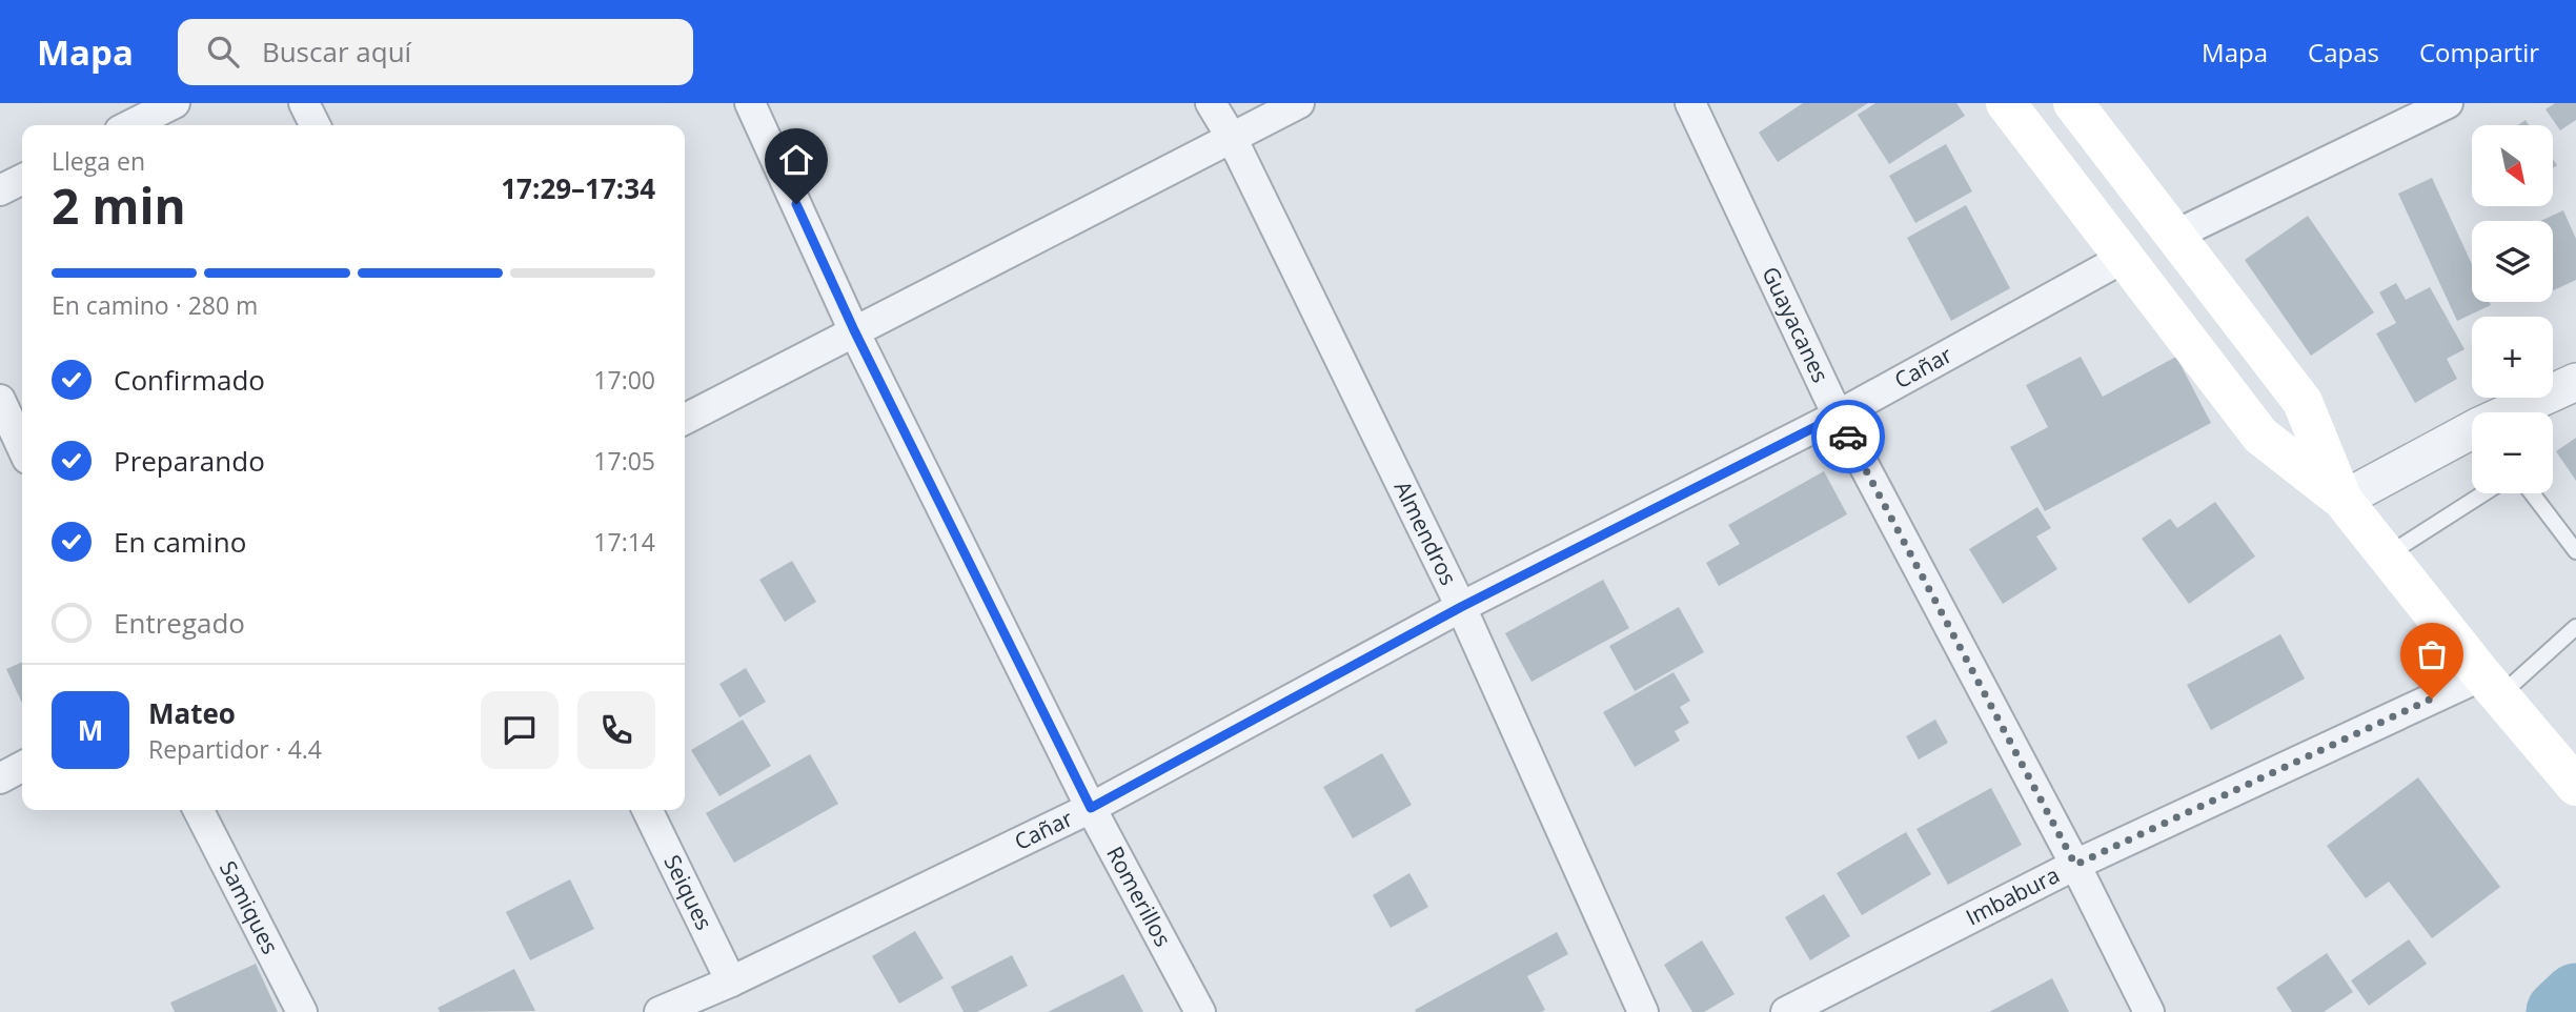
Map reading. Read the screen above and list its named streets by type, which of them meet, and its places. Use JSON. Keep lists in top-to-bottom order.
{
  "streets": {
    "street": [
      "Guayacanes",
      "Cañar",
      "Almendros",
      "Seiques",
      "Romerillos",
      "Imbabura",
      "Samiques"
    ]
  },
  "crossings": [
    ["Guayacanes", "Cañar"],
    ["Guayacanes", "Imbabura"],
    ["Cañar", "Almendros"],
    ["Cañar", "Seiques"],
    ["Cañar", "Romerillos"]
  ],
  "north": "bottom right",
  "page": {
    "header": "Mapa",
    "search": "Buscar aquí",
    "nav": ["Mapa", "Capas", "Compartir"],
    "map_buttons": ["+", "−"],
    "heading": ["2 min", "Llega en", "17:29–17:34"],
    "panel": ["Mateo", "Repartidor · 4.4"],
    "bar": "En camino · 280 m",
    "list": [
      ["Confirmado", "17:00"],
      ["Preparando", "17:05"],
      ["En camino", "17:14"],
      "Entregado"
    ],
    "round": "M"
  }
}
